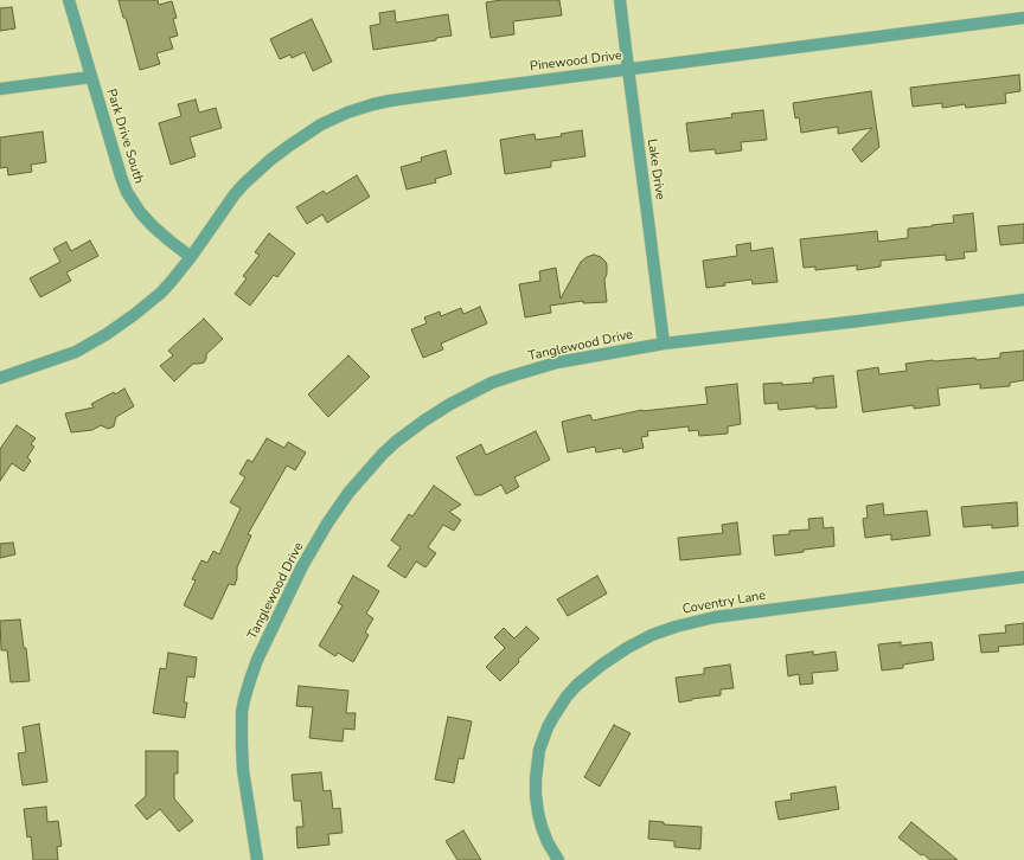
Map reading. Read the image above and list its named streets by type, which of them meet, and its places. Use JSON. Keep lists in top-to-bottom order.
{
  "streets": {
    "street": [
      "Pinewood Drive",
      "Park Drive South",
      "Lake Drive",
      "Tanglewood Drive",
      "Coventry Lane"
    ]
  },
  "crossings": [
    ["Pinewood Drive", "Park Drive South"],
    ["Pinewood Drive", "Lake Drive"],
    ["Lake Drive", "Tanglewood Drive"]
  ]
}
